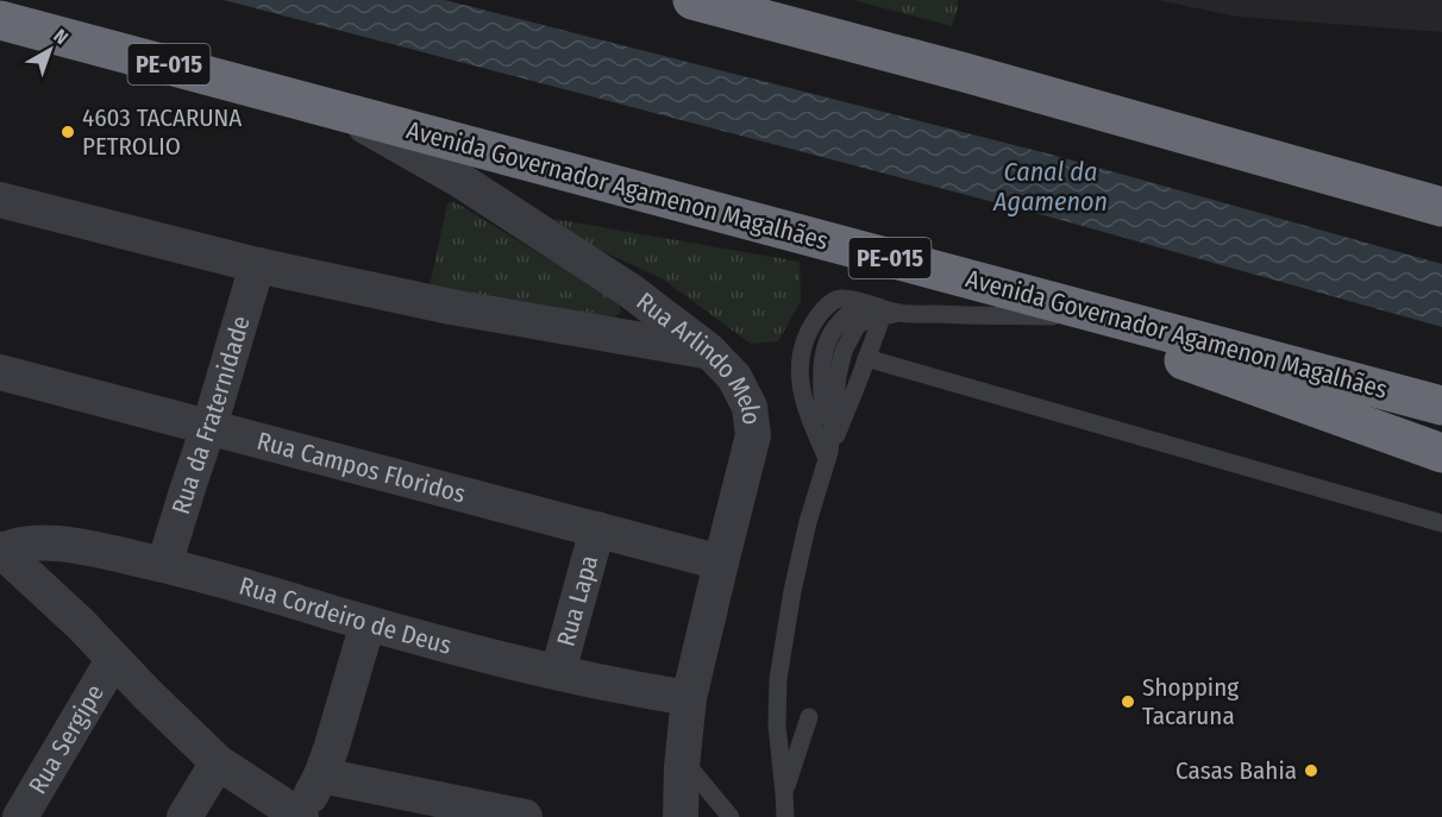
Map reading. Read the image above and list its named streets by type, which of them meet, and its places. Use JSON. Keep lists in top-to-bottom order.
{
  "streets": {
    "highway": ["PE-015", "Avenida Governador Agamenon Magalhães"],
    "street": [
      "Rua Arlindo Melo",
      "Rua da Fraternidade",
      "Rua Campos Floridos",
      "Rua Lapa",
      "Rua Cordeiro de Deus",
      "Rua Sergipe"
    ]
  },
  "crossings": [
    ["Avenida Governador Agamenon Magalhães", "Rua Arlindo Melo"],
    ["Rua Arlindo Melo", "Rua Campos Floridos"],
    ["Rua Arlindo Melo", "Rua Cordeiro de Deus"],
    ["Rua da Fraternidade", "Rua Campos Floridos"],
    ["Rua da Fraternidade", "Rua Cordeiro de Deus"],
    ["Rua Campos Floridos", "Rua Lapa"],
    ["Rua Lapa", "Rua Cordeiro de Deus"]
  ],
  "water": ["Canal da Agamenon"],
  "places": ["4603 TACARUNA PETROLIO", "Shopping Tacaruna", "Casas Bahia"],
  "north": "top right"
}
